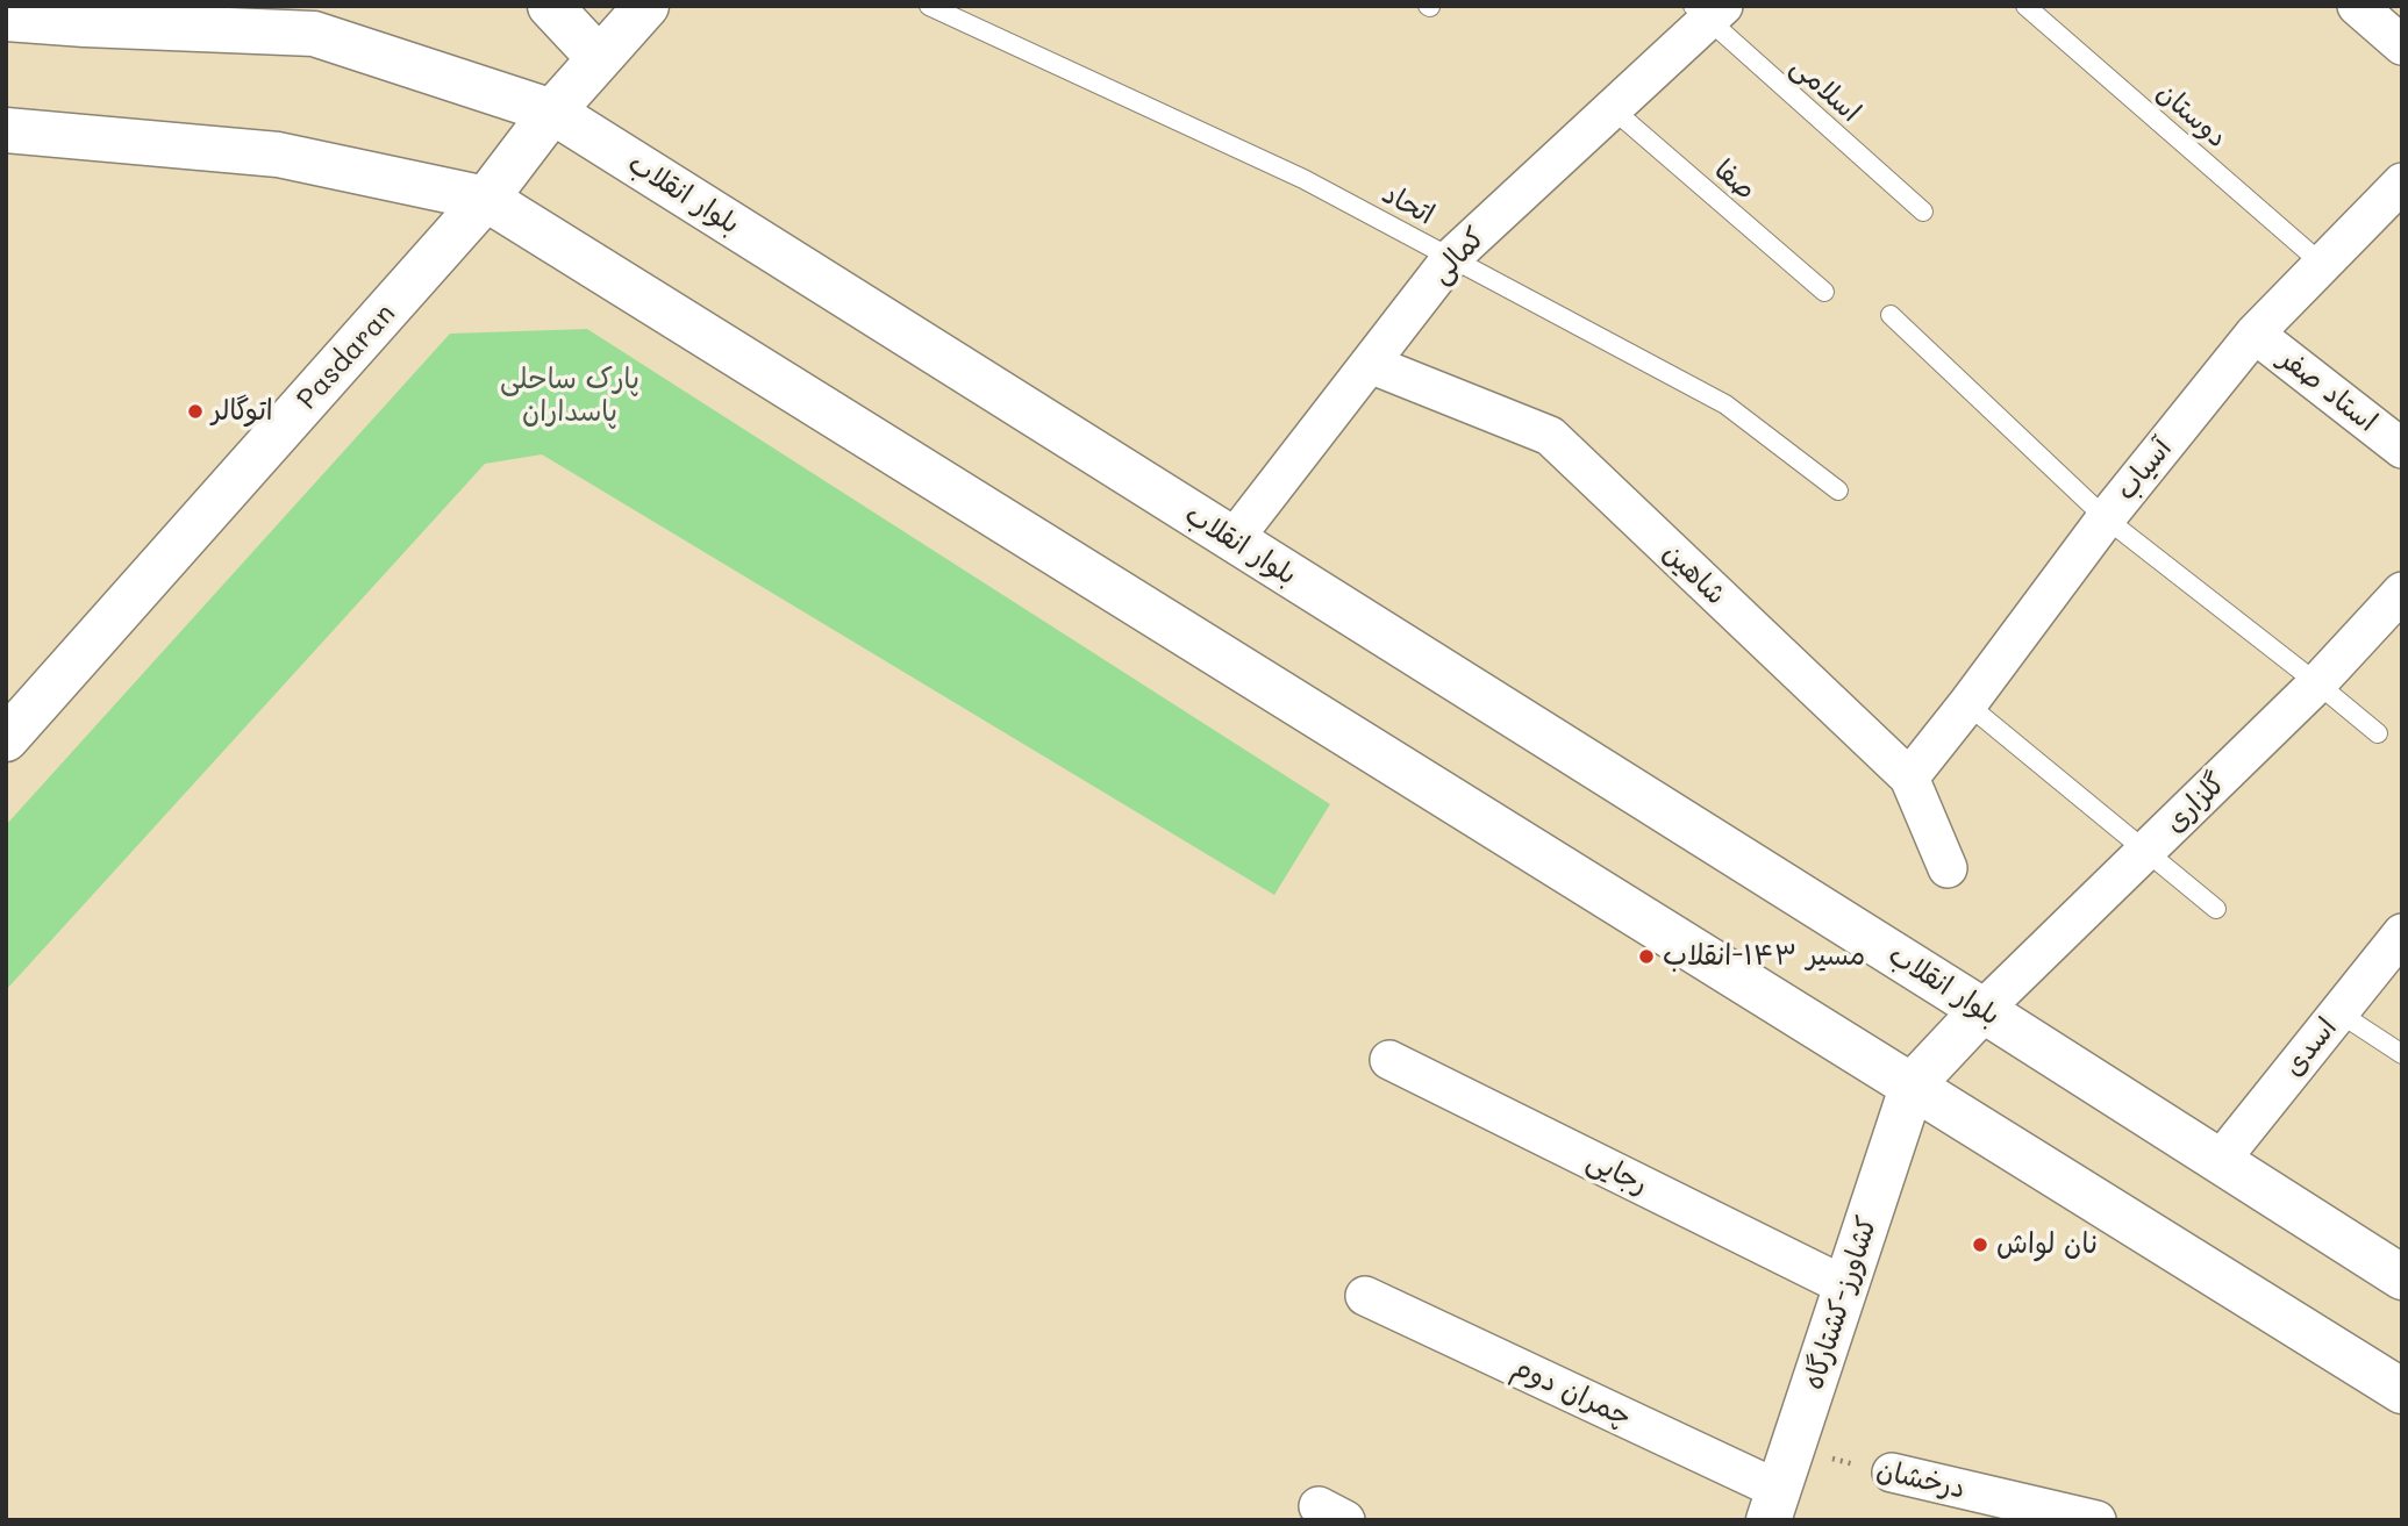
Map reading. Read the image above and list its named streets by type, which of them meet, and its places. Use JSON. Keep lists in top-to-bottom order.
{
  "streets": {
    "main road": ["بلوار انقلاب", "Pasdaran", "کشاورز-کشتارگاه"],
    "street": [
      "کمالی",
      "استاد صفر",
      "آسیاب",
      "شاهین",
      "گلزاری",
      "اسدی",
      "رجایی",
      "چمران دوم",
      "درخشان"
    ],
    "lane": [
      "اسلامی",
      "دوستان",
      "صفا",
      "اتحاد"
    ]
  },
  "crossings": [
    ["اسلامی", "کمالی"],
    ["دوستان", "آسیاب"],
    ["صفا", "کمالی"],
    ["بلوار انقلاب", "کمالی"],
    ["بلوار انقلاب", "Pasdaran"],
    ["بلوار انقلاب", "گلزاری"],
    ["بلوار انقلاب", "اسدی"],
    ["اتحاد", "کمالی"],
    ["کمالی", "شاهین"],
    ["استاد صفر", "آسیاب"],
    ["آسیاب", "شاهین"],
    ["رجایی", "کشاورز-کشتارگاه"],
    ["کشاورز-کشتارگاه", "چمران دوم"],
    ["کشاورز-کشتارگاه", "درخشان"],
    ["چمران دوم", "درخشان"]
  ],
  "parks": ["پارک ساحلی پاسداران"],
  "places": ["اتوگالر", "مسیر ۱۴۳-انقلاب", "نان لواش"]
}
